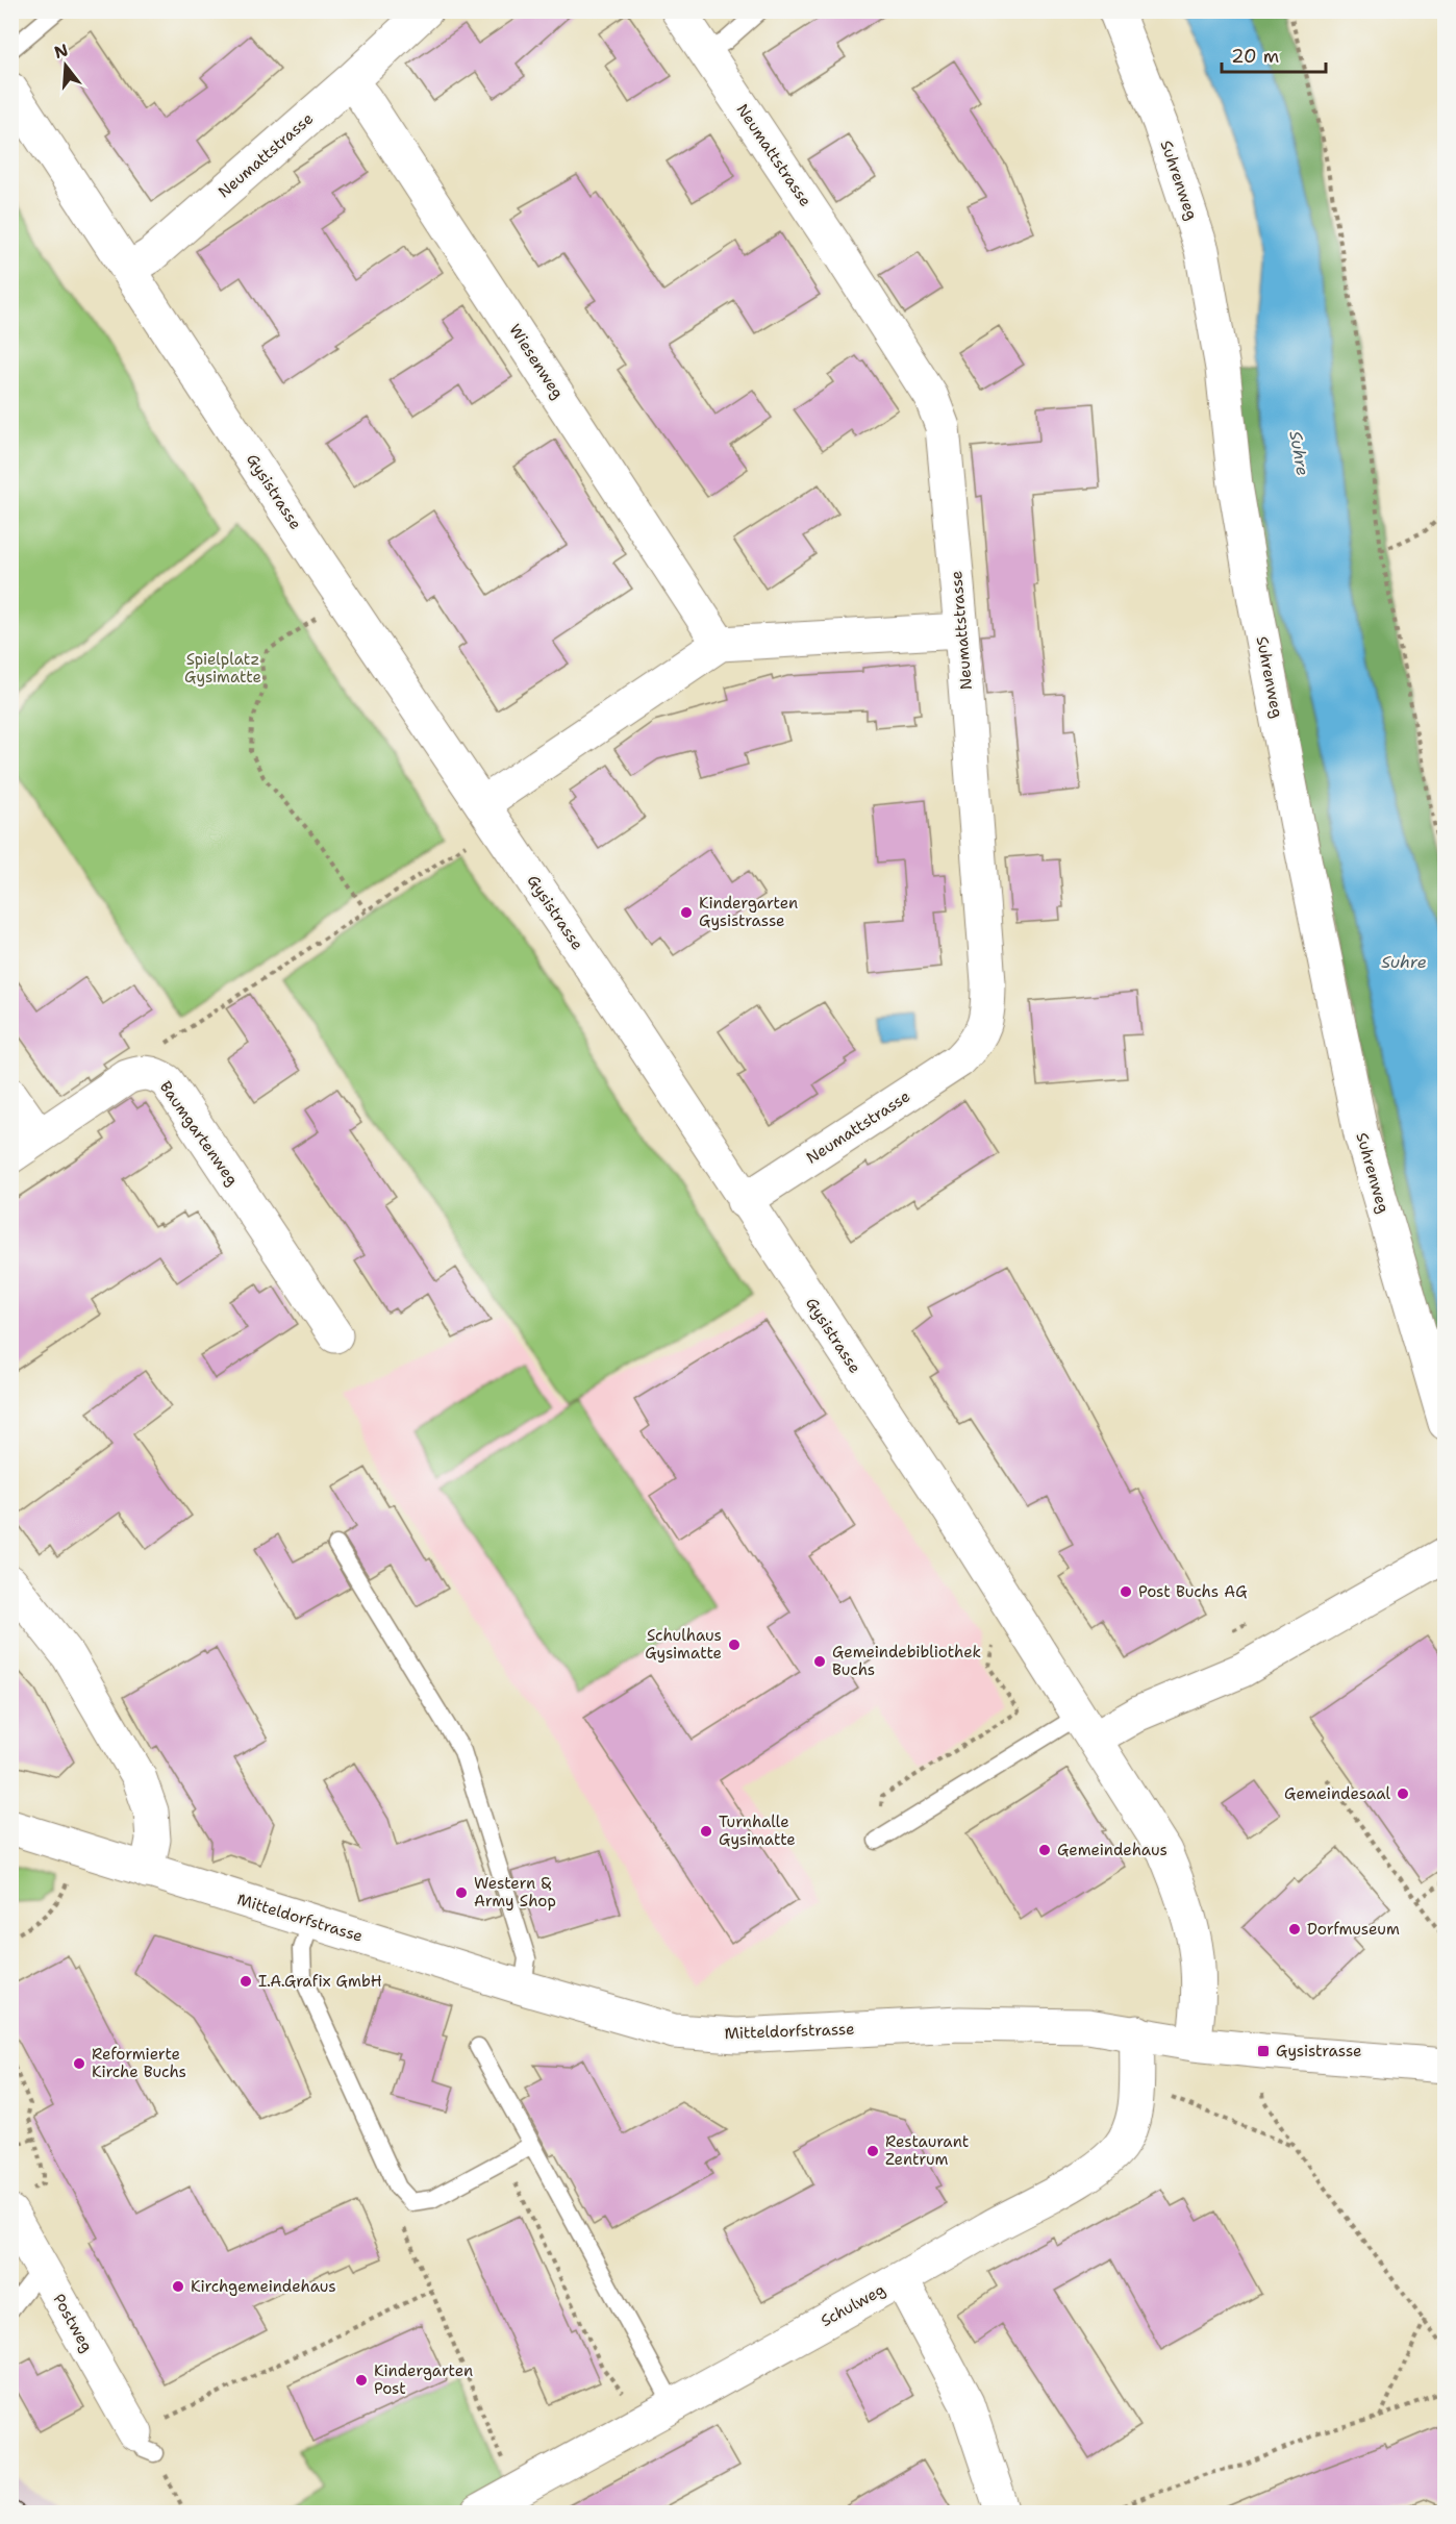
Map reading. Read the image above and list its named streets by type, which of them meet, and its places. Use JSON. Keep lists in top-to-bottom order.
{
  "streets": {
    "street": [
      "Neumattstrasse",
      "Suhrenweg",
      "Wiesenweg",
      "Gysistrasse",
      "Baumgartenweg",
      "Mitteldorfstrasse",
      "Schulweg",
      "Postweg"
    ]
  },
  "crossings": [
    ["Neumattstrasse", "Wiesenweg"],
    ["Neumattstrasse", "Gysistrasse"],
    ["Gysistrasse", "Mitteldorfstrasse"],
    ["Mitteldorfstrasse", "Schulweg"]
  ],
  "water": ["Suhre"],
  "parks": ["Spielplatz Gysimatte"],
  "places": {
    "other": [
      "Kindergarten Gysistrasse",
      "Post Buchs AG",
      "Schulhaus Gysimatte",
      "Gemeindebibliothek Buchs",
      "Gemeindesaal",
      "Turnhalle Gysimatte",
      "Gemeindehaus",
      "Western & Army Shop",
      "Dorfmuseum",
      "I.A.Grafix GmbH",
      "Reformierte Kirche Buchs",
      "Restaurant Zentrum",
      "Kirchgemeindehaus",
      "Kindergarten Post"
    ],
    "transit": ["Gysistrasse"]
  },
  "scale_bar": "20 m",
  "north": "top"
}
